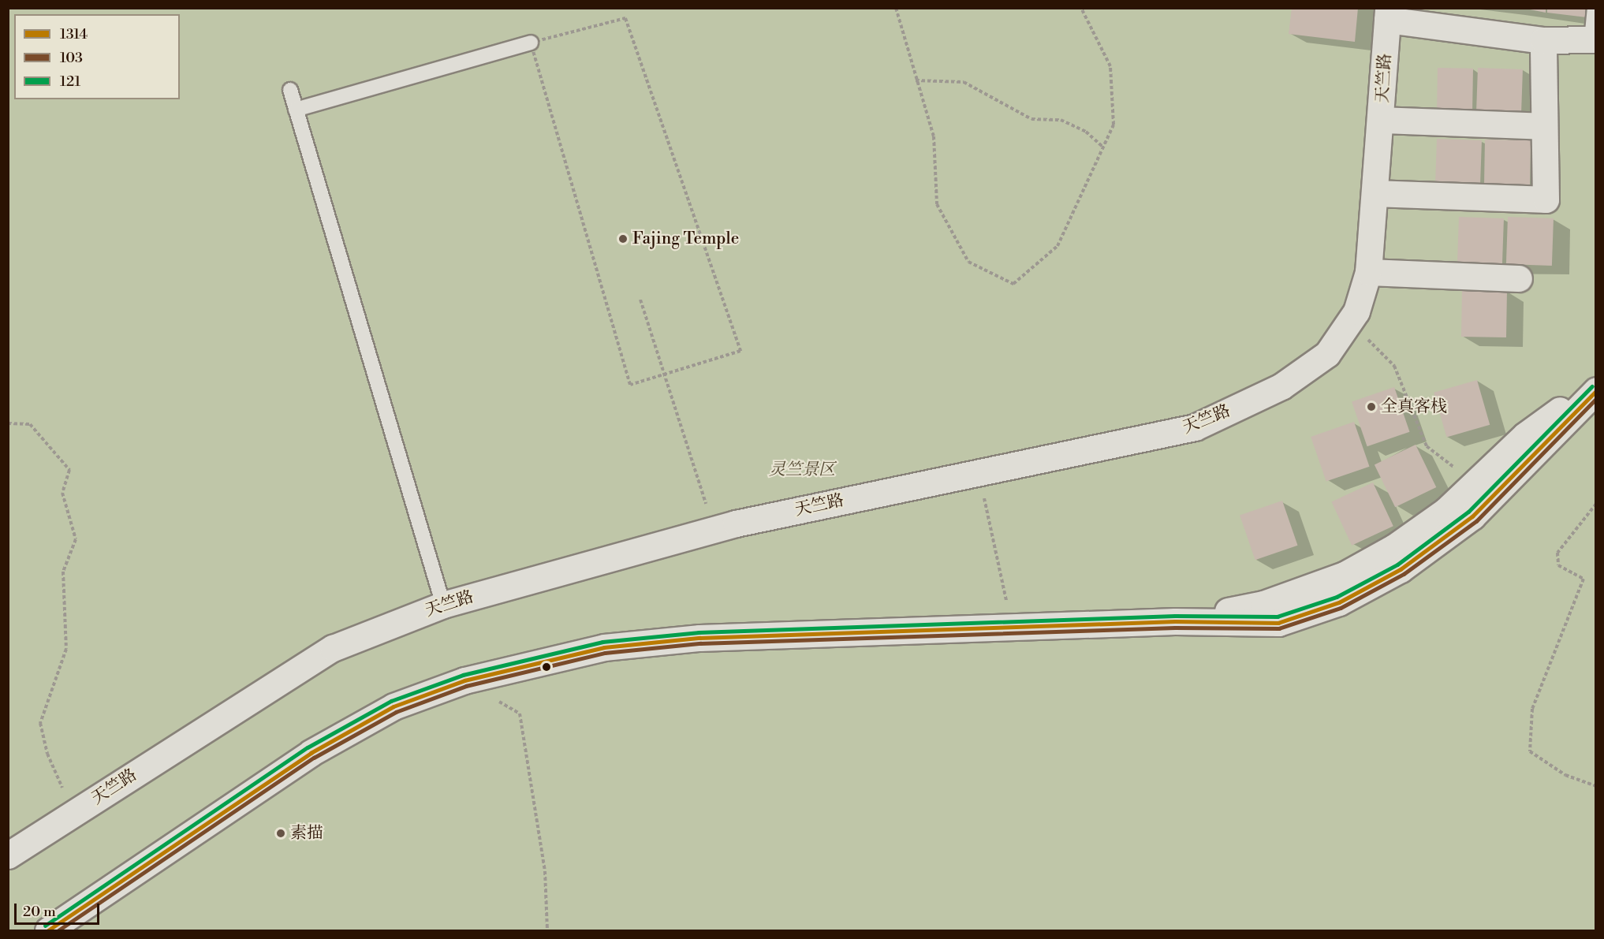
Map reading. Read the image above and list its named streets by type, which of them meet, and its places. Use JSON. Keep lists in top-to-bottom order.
{
  "streets": {
    "street": ["天竺路"]
  },
  "parks": ["灵竺景区"],
  "places": ["Fajing Temple", "全真客栈", "素描"],
  "lines": ["transit line 121", "transit line 1314", "transit line 103"],
  "legend": ["1314", "103", "121"],
  "scale_bar": "20 m"
}
